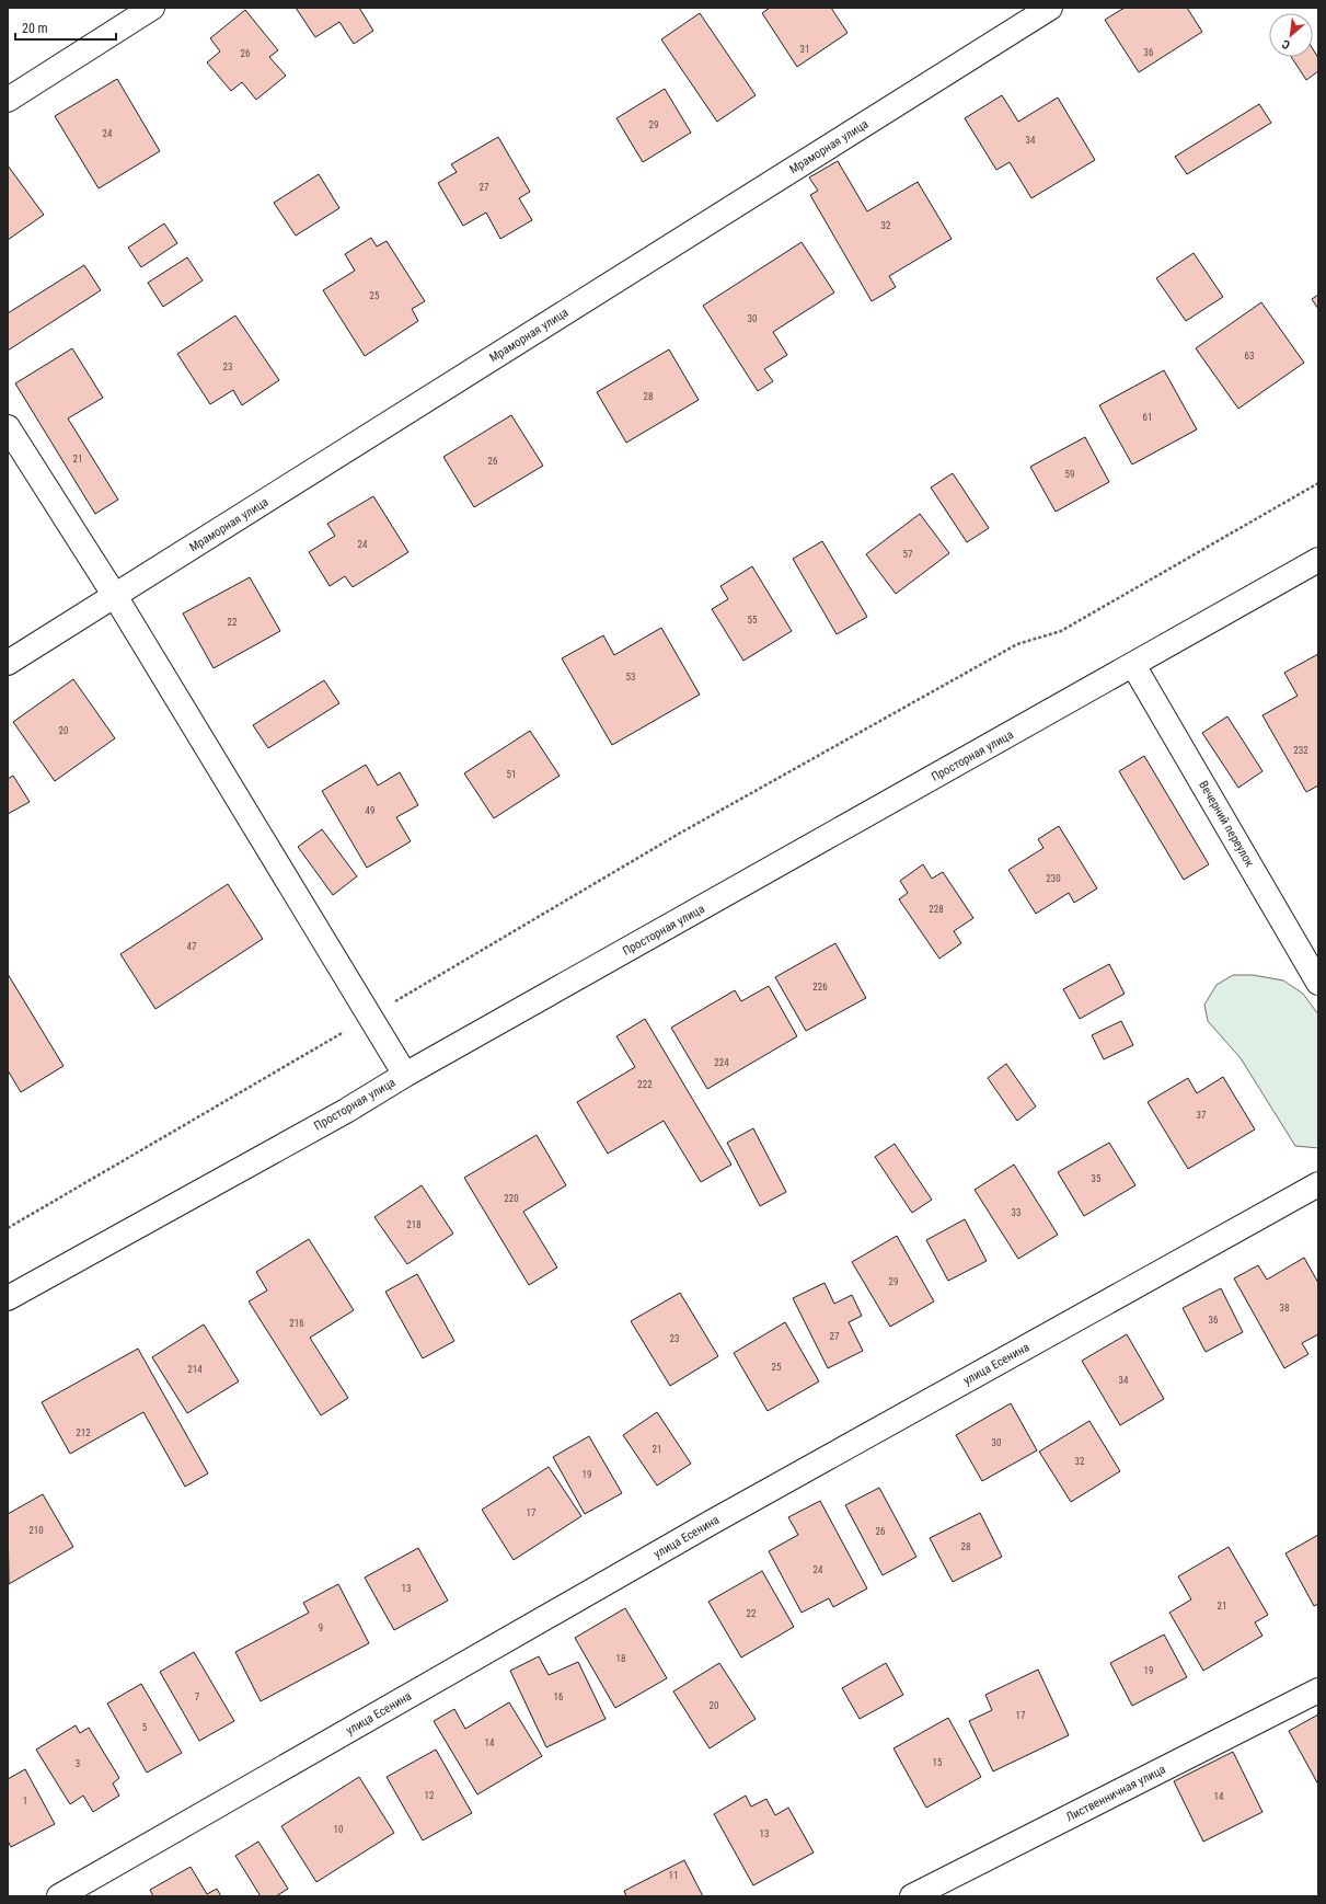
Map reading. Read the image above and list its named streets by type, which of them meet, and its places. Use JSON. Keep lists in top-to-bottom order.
{
  "streets": {
    "street": [
      "Мраморная улица",
      "Просторная улица",
      "Вечерний переулок",
      "улица Есенина",
      "Лиственничная улица"
    ]
  },
  "crossings": [
    ["Просторная улица", "Вечерний переулок"]
  ],
  "house_numbers": [
    "31",
    "36",
    "26",
    "29",
    "24",
    "34",
    "27",
    "32",
    "25",
    "30",
    "63",
    "23",
    "28",
    "61",
    "21",
    "26",
    "59",
    "24",
    "57",
    "55",
    "22",
    "53",
    "20",
    "232",
    "51",
    "49",
    "230",
    "228",
    "47",
    "226",
    "224",
    "222",
    "37",
    "35",
    "220",
    "33",
    "218",
    "29",
    "38",
    "36",
    "216",
    "27",
    "23",
    "25",
    "214",
    "34",
    "212",
    "30",
    "21",
    "32",
    "19",
    "17",
    "210",
    "26",
    "28",
    "24",
    "13",
    "21",
    "22",
    "9",
    "18",
    "19",
    "7",
    "16",
    "20",
    "17",
    "5",
    "14",
    "15",
    "3",
    "12",
    "14",
    "1",
    "10",
    "13",
    "11"
  ],
  "scale_bar": "20 m",
  "north": "bottom left"
}
